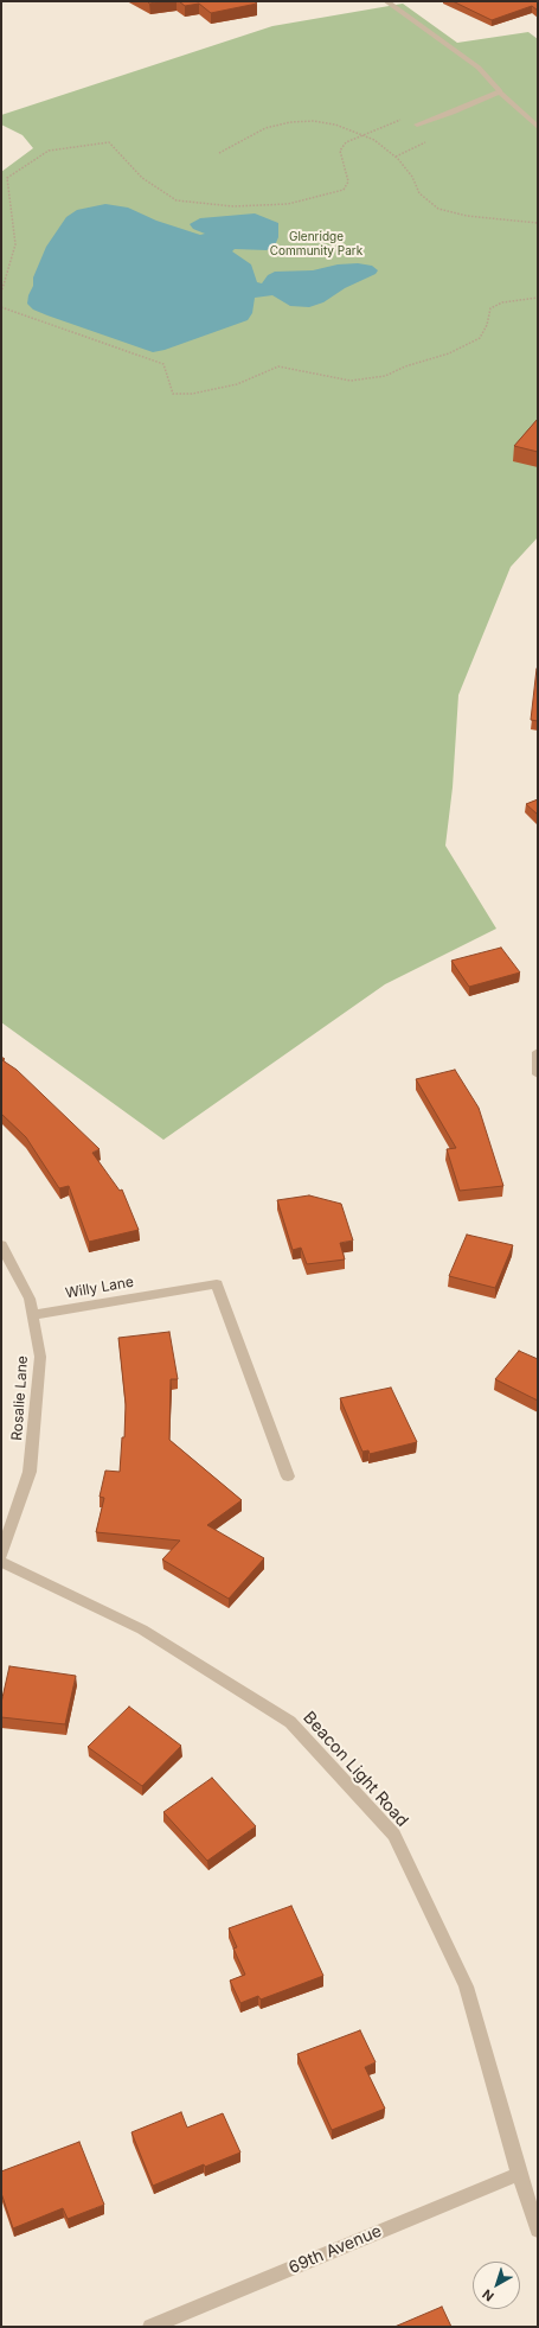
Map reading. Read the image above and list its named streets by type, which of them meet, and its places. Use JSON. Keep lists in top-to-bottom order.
{
  "streets": {
    "street": [
      "Willy Lane",
      "Rosalie Lane",
      "Beacon Light Road",
      "69th Avenue"
    ]
  },
  "crossings": [
    ["Willy Lane", "Rosalie Lane"],
    ["Beacon Light Road", "69th Avenue"]
  ],
  "parks": ["Glenridge Community Park"],
  "north": "bottom left"
}
